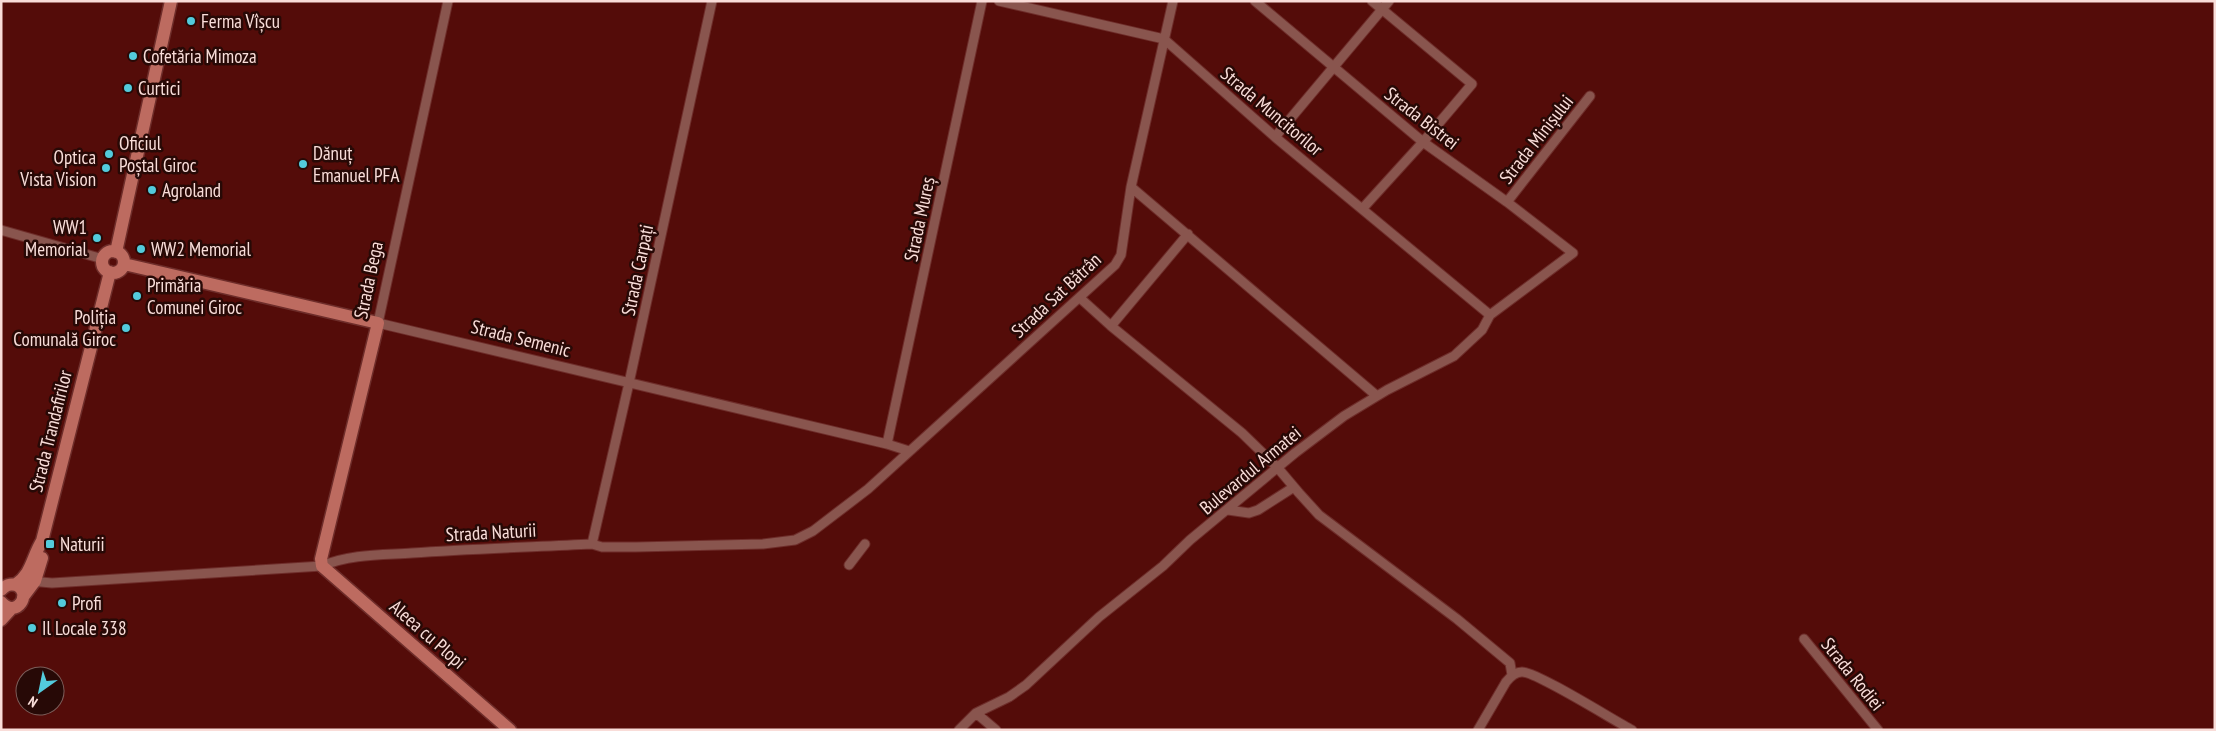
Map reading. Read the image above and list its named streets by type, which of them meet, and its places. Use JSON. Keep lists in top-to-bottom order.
{
  "streets": {
    "main road": [
      "Strada Bega",
      "Strada Semenic",
      "Strada Trandafirilor",
      "Aleea cu Plopi"
    ],
    "street": [
      "Strada Muncitorilor",
      "Strada Bistrei",
      "Strada Minișului",
      "Strada Mureș",
      "Strada Carpați",
      "Strada Sat Bătrân",
      "Bulevardul Armatei",
      "Strada Naturii",
      "Strada Rodiei"
    ]
  },
  "crossings": [
    ["Strada Muncitorilor", "Strada Sat Bătrân"],
    ["Strada Muncitorilor", "Bulevardul Armatei"],
    ["Strada Bistrei", "Strada Minișului"],
    ["Strada Bistrei", "Bulevardul Armatei"],
    ["Strada Mureș", "Strada Semenic"],
    ["Strada Carpați", "Strada Semenic"],
    ["Strada Carpați", "Strada Naturii"],
    ["Strada Bega", "Strada Semenic"],
    ["Strada Bega", "Strada Naturii"],
    ["Strada Bega", "Aleea cu Plopi"],
    ["Strada Sat Bătrân", "Strada Semenic"],
    ["Strada Sat Bătrân", "Strada Naturii"],
    ["Strada Semenic", "Strada Trandafirilor"],
    ["Strada Semenic", "Strada Naturii"],
    ["Strada Trandafirilor", "Strada Naturii"],
    ["Strada Naturii", "Aleea cu Plopi"]
  ],
  "places": {
    "other": [
      "Ferma Vîșcu",
      "Cofetăria Mimoza",
      "Curtici",
      "Oficiul Poștal Giroc",
      "Dănuț Emanuel PFA",
      "Optica Vista Vision",
      "Agroland",
      "WW1 Memorial",
      "WW2 Memorial",
      "Primăria Comunei Giroc",
      "Poliția Comunală Giroc",
      "Profi",
      "Il Locale 338"
    ],
    "transit": ["Naturii"]
  },
  "north": "bottom left"
}
